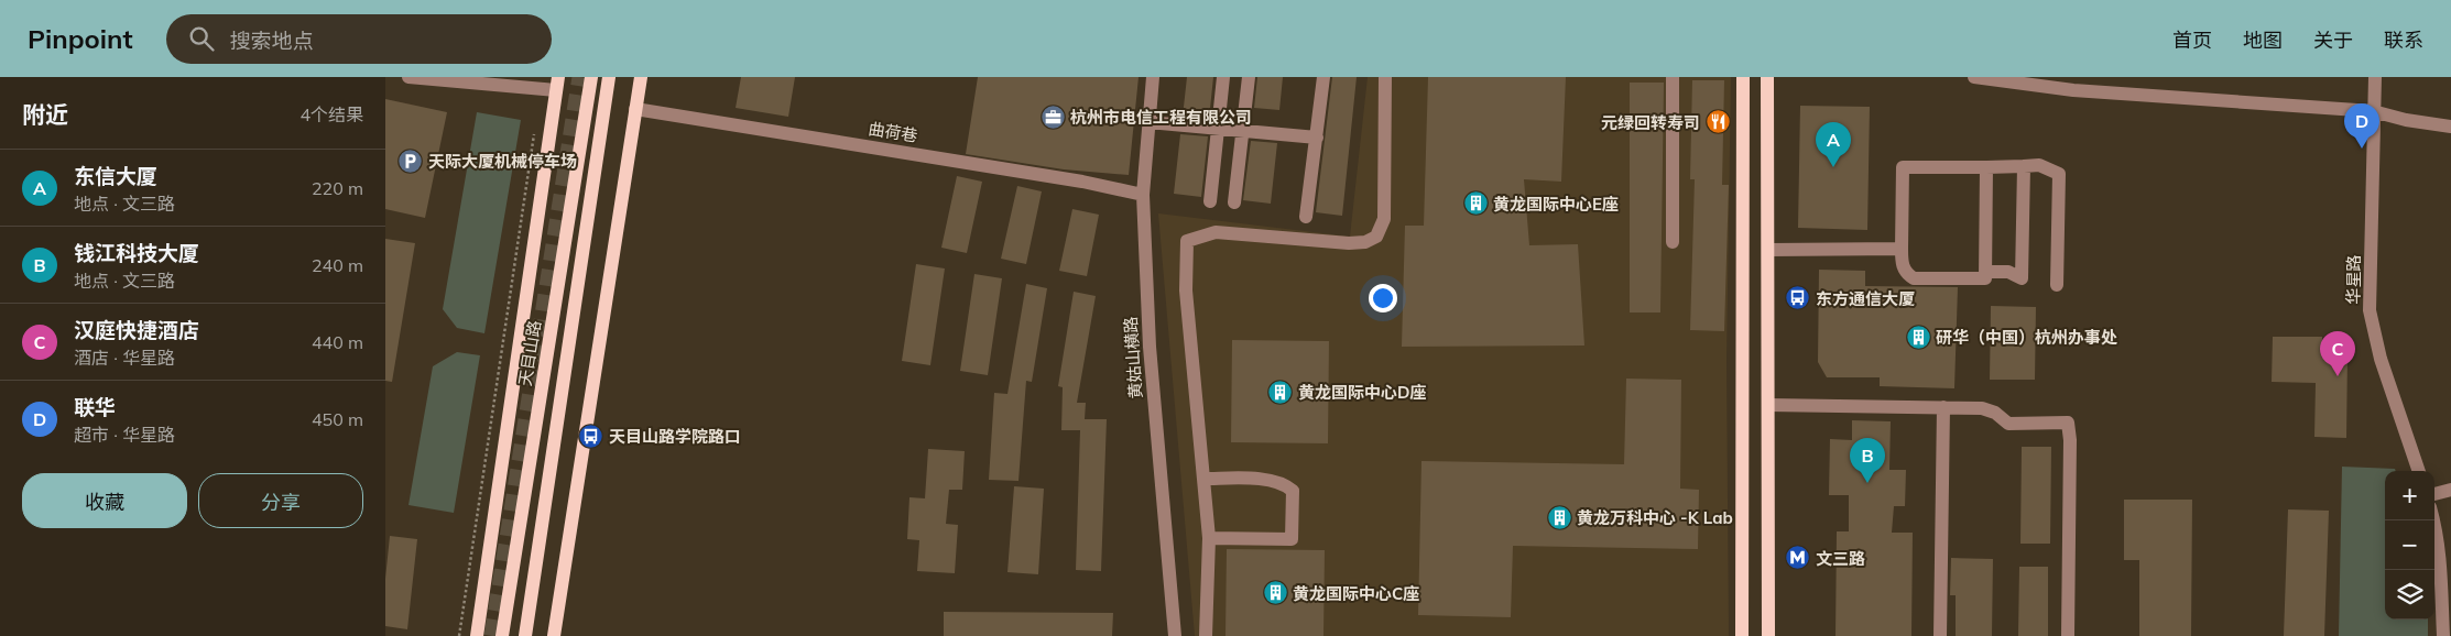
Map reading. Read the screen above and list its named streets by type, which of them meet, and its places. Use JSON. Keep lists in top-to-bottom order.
{
  "streets": {
    "main road": ["天目山路"],
    "street": ["曲荷巷", "华星路", "黄姑山横路"]
  },
  "crossings": [
    ["曲荷巷", "黄姑山横路"]
  ],
  "places": {
    "office": ["杭州市电信工程有限公司"],
    "restaurant": ["元绿回转寿司"],
    "parking": ["天际大厦机械停车场"],
    "building": [
      "黄龙国际中心E座",
      "研华（中国）杭州办事处",
      "黄龙国际中心D座",
      "黄龙万科中心 -K Lab",
      "黄龙国际中心C座"
    ],
    "bus stop": ["东方通信大厦", "天目山路学院路口"],
    "metro station": ["文三路"]
  },
  "page": {
    "header": "Pinpoint",
    "search": "搜索地点",
    "nav": [
      "首页",
      "地图",
      "关于",
      "联系"
    ],
    "heading": ["附近", "4个结果"],
    "pins": [
      "D",
      "A",
      "C",
      "B"
    ],
    "list": [
      {
        "mark": "A",
        "name": "东信大厦",
        "note": "地点 · 文三路",
        "value": "220 m"
      },
      {
        "mark": "B",
        "name": "钱江科技大厦",
        "note": "地点 · 文三路",
        "value": "240 m"
      },
      {
        "mark": "C",
        "name": "汉庭快捷酒店",
        "note": "酒店 · 华星路",
        "value": "440 m"
      },
      {
        "mark": "D",
        "name": "联华",
        "note": "超市 · 华星路",
        "value": "450 m"
      }
    ],
    "buttons": ["收藏", "分享"],
    "map_buttons": ["+", "−"]
  }
}
